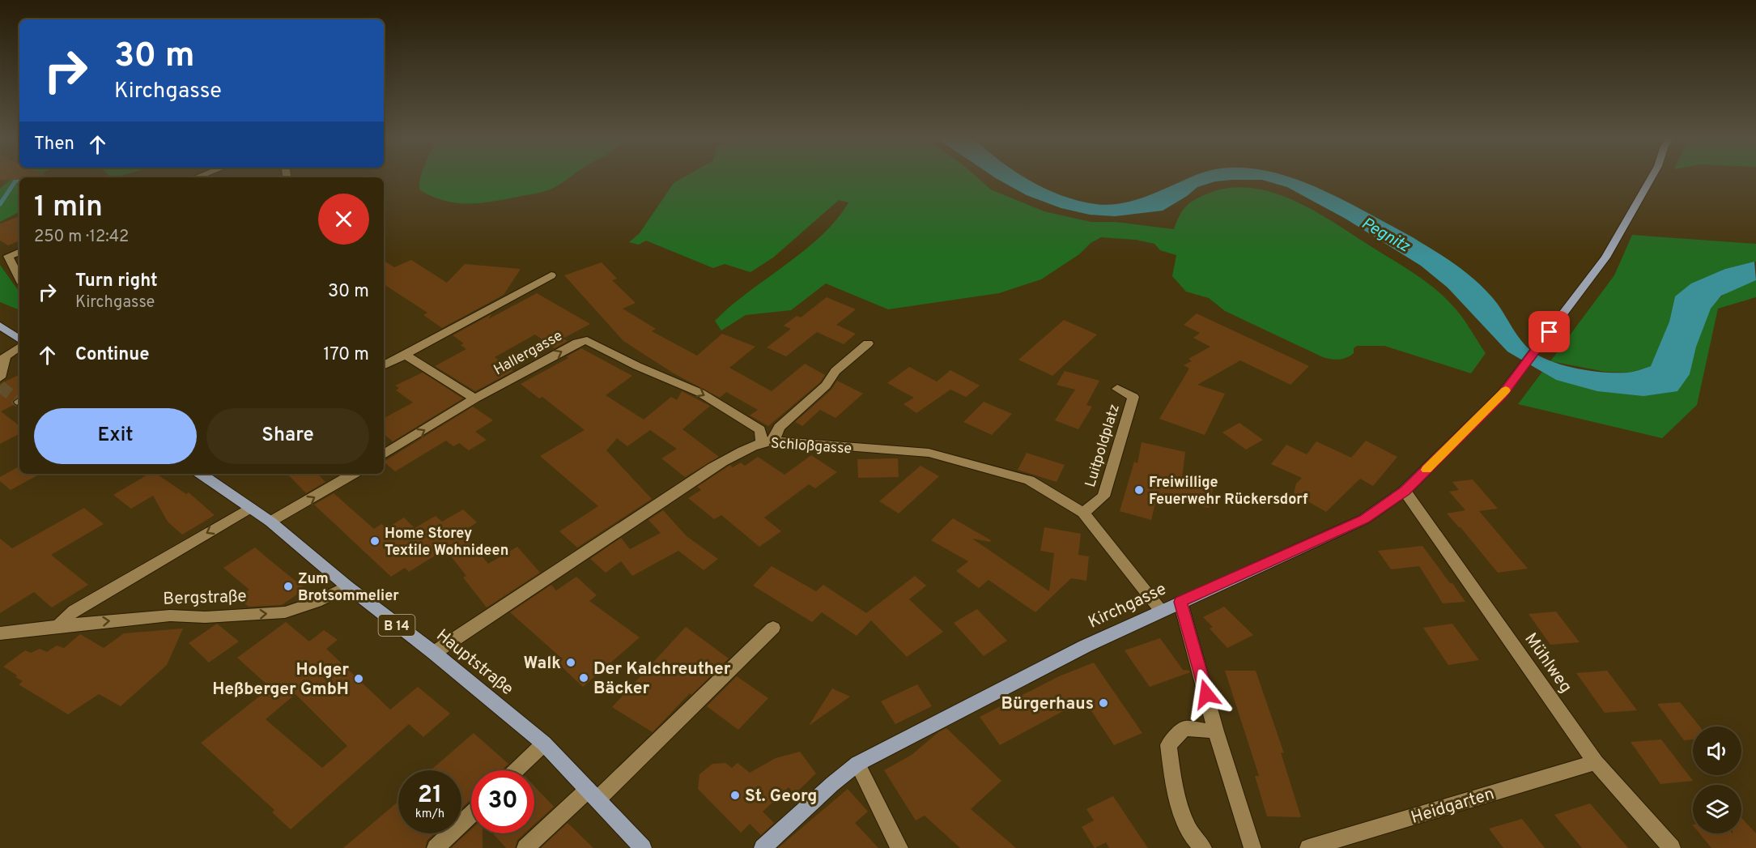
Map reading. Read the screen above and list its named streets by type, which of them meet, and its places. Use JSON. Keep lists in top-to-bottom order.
{
  "streets": {
    "main road": ["Kirchgasse", "B 14", "Hauptstraße"],
    "street": [
      "Hallergasse",
      "Schloßgasse",
      "Luitpoldplatz",
      "Bergstraße",
      "Mühlweg",
      "Heidgarten"
    ]
  },
  "crossings": [
    ["Hallergasse", "Schloßgasse"],
    ["Schloßgasse", "Luitpoldplatz"],
    ["Schloßgasse", "Kirchgasse"],
    ["Schloßgasse", "Hauptstraße"],
    ["Bergstraße", "Hauptstraße"],
    ["Kirchgasse", "Mühlweg"],
    ["Mühlweg", "Heidgarten"]
  ],
  "one_way": ["Hallergasse"],
  "water": ["Pegnitz"],
  "places": [
    "Freiwillige Feuerwehr Rückersdorf",
    "Home Storey Textile Wohnideen",
    "Zum Brotsommelier",
    "Walk",
    "Der Kalchreuther Bäcker",
    "Holger Heßberger GmbH",
    "Bürgerhaus",
    "St. Georg"
  ],
  "page": {
    "turn": ["30 m", "Kirchgasse"],
    "then": "Then",
    "heading": ["1 min", "250 m · 12:42"],
    "list": [
      {
        "name": "Turn right",
        "note": "Kirchgasse",
        "value": "30 m"
      },
      {
        "name": "Continue",
        "value": "170 m"
      }
    ],
    "buttons": ["Exit", "Share"],
    "speed": "21 km/h",
    "limit": "30"
  }
}
